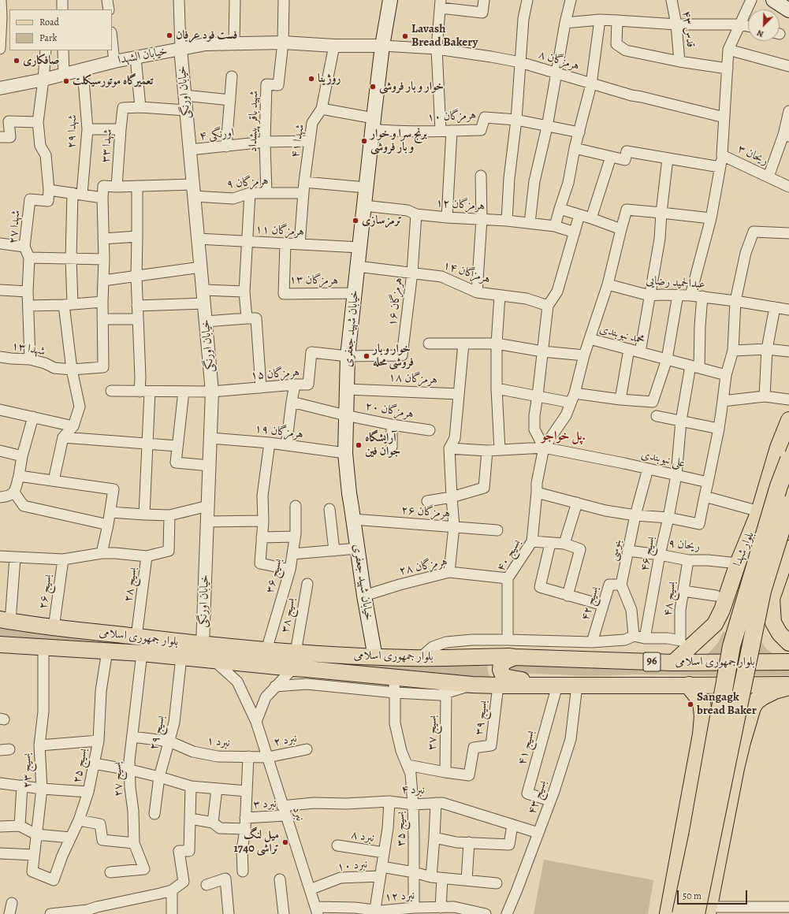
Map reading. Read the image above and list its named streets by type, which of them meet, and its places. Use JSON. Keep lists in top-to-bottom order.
{
  "streets": {
    "main road": [
      "خیابان شهید جعفری",
      "بلوار شهدا",
      "بلوار جمهوری اسلامی",
      "96"
    ],
    "street": [
      "قدس ۴۳",
      "خیابان الشهدا",
      "هرمزگان ۸",
      "خیابان اورنگی",
      "هرمزگان ۱۰",
      "شهید باقر پیشداد",
      "شهدا ۲۹",
      "اورنگی ۴",
      "شهدا ۴۱",
      "شهدا ۳۳",
      "ریحان ۳",
      "هرمزگان ۹",
      "هرمزگان ۱۲",
      "شهدا ۲۷",
      "هرمزگان ۱۱",
      "هرمزگان ۱۴",
      "هرمزگان ۱۳",
      "عبدالحمید رضایی",
      "هرمزگان ۱۶",
      "محمد نبوبندی",
      "شهدا ۱۳",
      "هرمزگان ۱۵",
      "هرمزگان ۱۸",
      "هرمزگان ۲۰",
      "هرمزگان ۱۹",
      "علی نبوبندی",
      "هرمزگان ۲۶",
      "ریحان ۹",
      "بنوسی",
      "بسیج ۴۶",
      "بسیج ۴۰",
      "هرمزگان ۲۸",
      "بسیج ۳۶",
      "بسیج ۲۸",
      "بسیج ۲۶",
      "بسیج ۴۸",
      "بسیج ۴۲",
      "بسیج ۳۸",
      "بسیج ۳۹",
      "بسیج ۲۹",
      "بسیج ۳۷",
      "نبرد ۲",
      "نبرد ۱",
      "بسیج ۴۱",
      "بسیج ۲۵",
      "بسیج ۲۳",
      "بسیج ۲۷",
      "نبرد ۴",
      "بسیج ۴۳",
      "نبرد ۳",
      "نبرد",
      "بسیج ۳۵",
      "نبرد ۸",
      "نبرد ۱۰",
      "نبرد ۱۲"
    ]
  },
  "crossings": [
    ["خیابان الشهدا", "هرمزگان ۸"],
    ["خیابان الشهدا", "خیابان اورنگی"],
    ["خیابان الشهدا", "شهید باقر پیشداد"],
    ["خیابان الشهدا", "شهدا ۲۹"],
    ["خیابان الشهدا", "شهدا ۴۱"],
    ["خیابان الشهدا", "شهدا ۲۷"],
    ["خیابان الشهدا", "خیابان شهید جعفری"],
    ["هرمزگان ۸", "ریحان ۳"],
    ["هرمزگان ۸", "خیابان شهید جعفری"],
    ["خیابان اورنگی", "اورنگی ۴"],
    ["خیابان اورنگی", "هرمزگان ۹"],
    ["خیابان اورنگی", "هرمزگان ۱۱"],
    ["خیابان اورنگی", "هرمزگان ۱۵"],
    ["خیابان اورنگی", "هرمزگان ۱۹"],
    ["خیابان اورنگی", "بلوار جمهوری اسلامی"],
    ["هرمزگان ۱۰", "شهدا ۴۱"],
    ["هرمزگان ۱۰", "خیابان شهید جعفری"],
    ["شهید باقر پیشداد", "اورنگی ۴"],
    ["شهید باقر پیشداد", "هرمزگان ۹"],
    ["شهدا ۲۹", "شهدا ۱۳"],
    ["اورنگی ۴", "شهدا ۴۱"],
    ["شهدا ۴۱", "هرمزگان ۹"],
    ["شهدا ۴۱", "هرمزگان ۱۱"],
    ["شهدا ۳۳", "هرمزگان ۹"],
    ["هرمزگان ۱۲", "خیابان شهید جعفری"],
    ["شهدا ۲۷", "شهدا ۱۳"],
    ["هرمزگان ۱۱", "هرمزگان ۱۳"],
    ["هرمزگان ۱۱", "خیابان شهید جعفری"],
    ["هرمزگان ۱۴", "هرمزگان ۱۶"],
    ["هرمزگان ۱۴", "خیابان شهید جعفری"],
    ["هرمزگان ۱۳", "خیابان شهید جعفری"],
    ["عبدالحمید رضایی", "بسیج ۴۶"],
    ["هرمزگان ۱۶", "خیابان شهید جعفری"],
    ["هرمزگان ۱۶", "هرمزگان ۱۵"],
    ["خیابان شهید جعفری", "هرمزگان ۱۵"],
    ["خیابان شهید جعفری", "هرمزگان ۱۸"],
    ["خیابان شهید جعفری", "هرمزگان ۲۰"],
    ["خیابان شهید جعفری", "هرمزگان ۱۹"],
    ["خیابان شهید جعفری", "هرمزگان ۲۶"],
    ["خیابان شهید جعفری", "هرمزگان ۲۸"],
    ["خیابان شهید جعفری", "بلوار جمهوری اسلامی"],
    ["محمد نبوبندی", "بسیج ۴۶"],
    ["محمد نبوبندی", "بسیج ۴۰"],
    ["علی نبوبندی", "بنوسی"],
    ["علی نبوبندی", "بسیج ۴۶"],
    ["علی نبوبندی", "بسیج ۴۰"],
    ["ریحان ۹", "بلوار شهدا"],
    ["ریحان ۹", "بنوسی"],
    ["ریحان ۹", "بسیج ۴۶"],
    ["ریحان ۹", "بسیج ۴۸"],
    ["بلوار شهدا", "بلوار جمهوری اسلامی"],
    ["بنوسی", "بسیج ۴۲"],
    ["بسیج ۴۶", "بسیج ۴۸"],
    ["بسیج ۴۰", "هرمزگان ۲۸"],
    ["بسیج ۳۶", "بلوار جمهوری اسلامی"],
    ["بسیج ۲۸", "بلوار جمهوری اسلامی"],
    ["بسیج ۲۶", "بلوار جمهوری اسلامی"],
    ["بسیج ۳۸", "بلوار جمهوری اسلامی"],
    ["بلوار جمهوری اسلامی", "96"],
    ["بلوار جمهوری اسلامی", "بسیج ۳۹"],
    ["بلوار جمهوری اسلامی", "بسیج ۲۹"],
    ["بلوار جمهوری اسلامی", "بسیج ۴۱"],
    ["بلوار جمهوری اسلامی", "بسیج ۲۵"],
    ["بلوار جمهوری اسلامی", "بسیج ۲۳"],
    ["بلوار جمهوری اسلامی", "بسیج ۲۷"],
    ["بلوار جمهوری اسلامی", "بسیج ۴۳"],
    ["بلوار جمهوری اسلامی", "نبرد"],
    ["بلوار جمهوری اسلامی", "بسیج ۳۵"],
    ["96", "بسیج ۴۱"],
    ["بسیج ۳۹", "بسیج ۳۷"],
    ["بسیج ۲۹", "نبرد ۱"],
    ["نبرد ۲", "نبرد ۱"],
    ["نبرد ۲", "نبرد"],
    ["نبرد ۱", "بسیج ۲۷"],
    ["نبرد ۱", "نبرد"],
    ["بسیج ۴۱", "بسیج ۴۳"],
    ["بسیج ۲۵", "بسیج ۲۳"],
    ["نبرد ۴", "بسیج ۴۳"],
    ["نبرد ۴", "نبرد"],
    ["نبرد ۴", "بسیج ۳۵"],
    ["نبرد ۳", "نبرد"],
    ["نبرد", "نبرد ۱۰"],
    ["نبرد", "نبرد ۱۲"],
    ["بسیج ۳۵", "نبرد ۱۰"],
    ["بسیج ۳۵", "نبرد ۱۲"]
  ],
  "districts": ["پل خواجو."],
  "places": [
    "فست فود عرفان",
    "Lavash Bread Bakery",
    "صافکاری",
    "روژینا",
    "تعمیرگاه موتورسیکلت",
    "خوار و بار فروشی",
    "برنج سرا و خوار و بار فروشی",
    "ترمزسازی",
    "خوار و بار فروشی محله",
    "آرایشگاه جوان فین",
    "Sangagk bread Baker",
    "میل لنگ تراشی 1740"
  ],
  "legend": ["Road", "Park"],
  "scale_bar": "50 m",
  "north": "bottom left"
}
